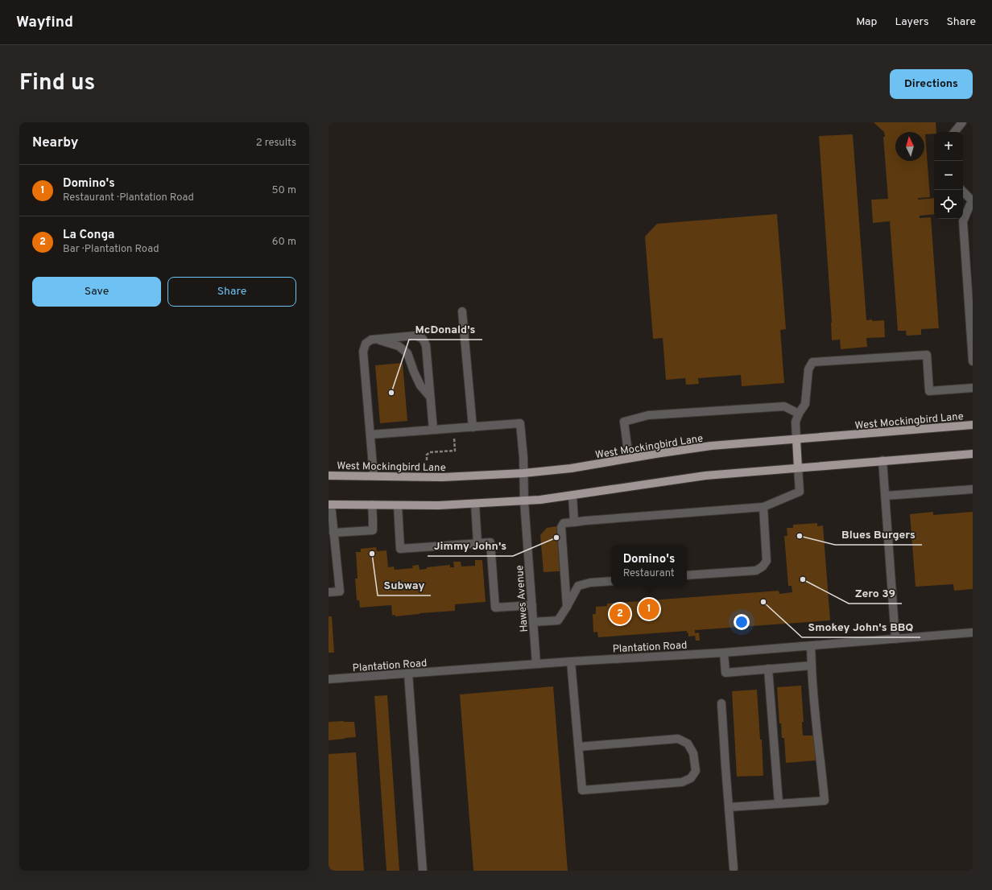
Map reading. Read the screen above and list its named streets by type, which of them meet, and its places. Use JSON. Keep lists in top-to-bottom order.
{
  "streets": {
    "main road": ["West Mockingbird Lane"],
    "street": ["Hawes Avenue", "Plantation Road"]
  },
  "crossings": [
    ["West Mockingbird Lane", "Hawes Avenue"],
    ["Hawes Avenue", "Plantation Road"]
  ],
  "places": [
    "McDonald's",
    "Blues Burgers",
    "Jimmy John's",
    "Subway",
    "Zero 39",
    "Smokey John's BBQ"
  ],
  "north": "top",
  "page": {
    "header": "Wayfind",
    "nav": ["Map", "Layers", "Share"],
    "title": "Find us",
    "buttons": [
      "Directions",
      ["Save", "Share"]
    ],
    "heading": ["Nearby", "2 results"],
    "map_buttons": ["+", "−"],
    "list": [
      {
        "mark": "1",
        "name": "Domino's",
        "note": "Restaurant · Plantation Road",
        "value": "50 m"
      },
      {
        "mark": "2",
        "name": "La Conga",
        "note": "Bar · Plantation Road",
        "value": "60 m"
      }
    ],
    "popup": ["Domino's", "Restaurant"],
    "pins": ["1", "2"]
  }
}
